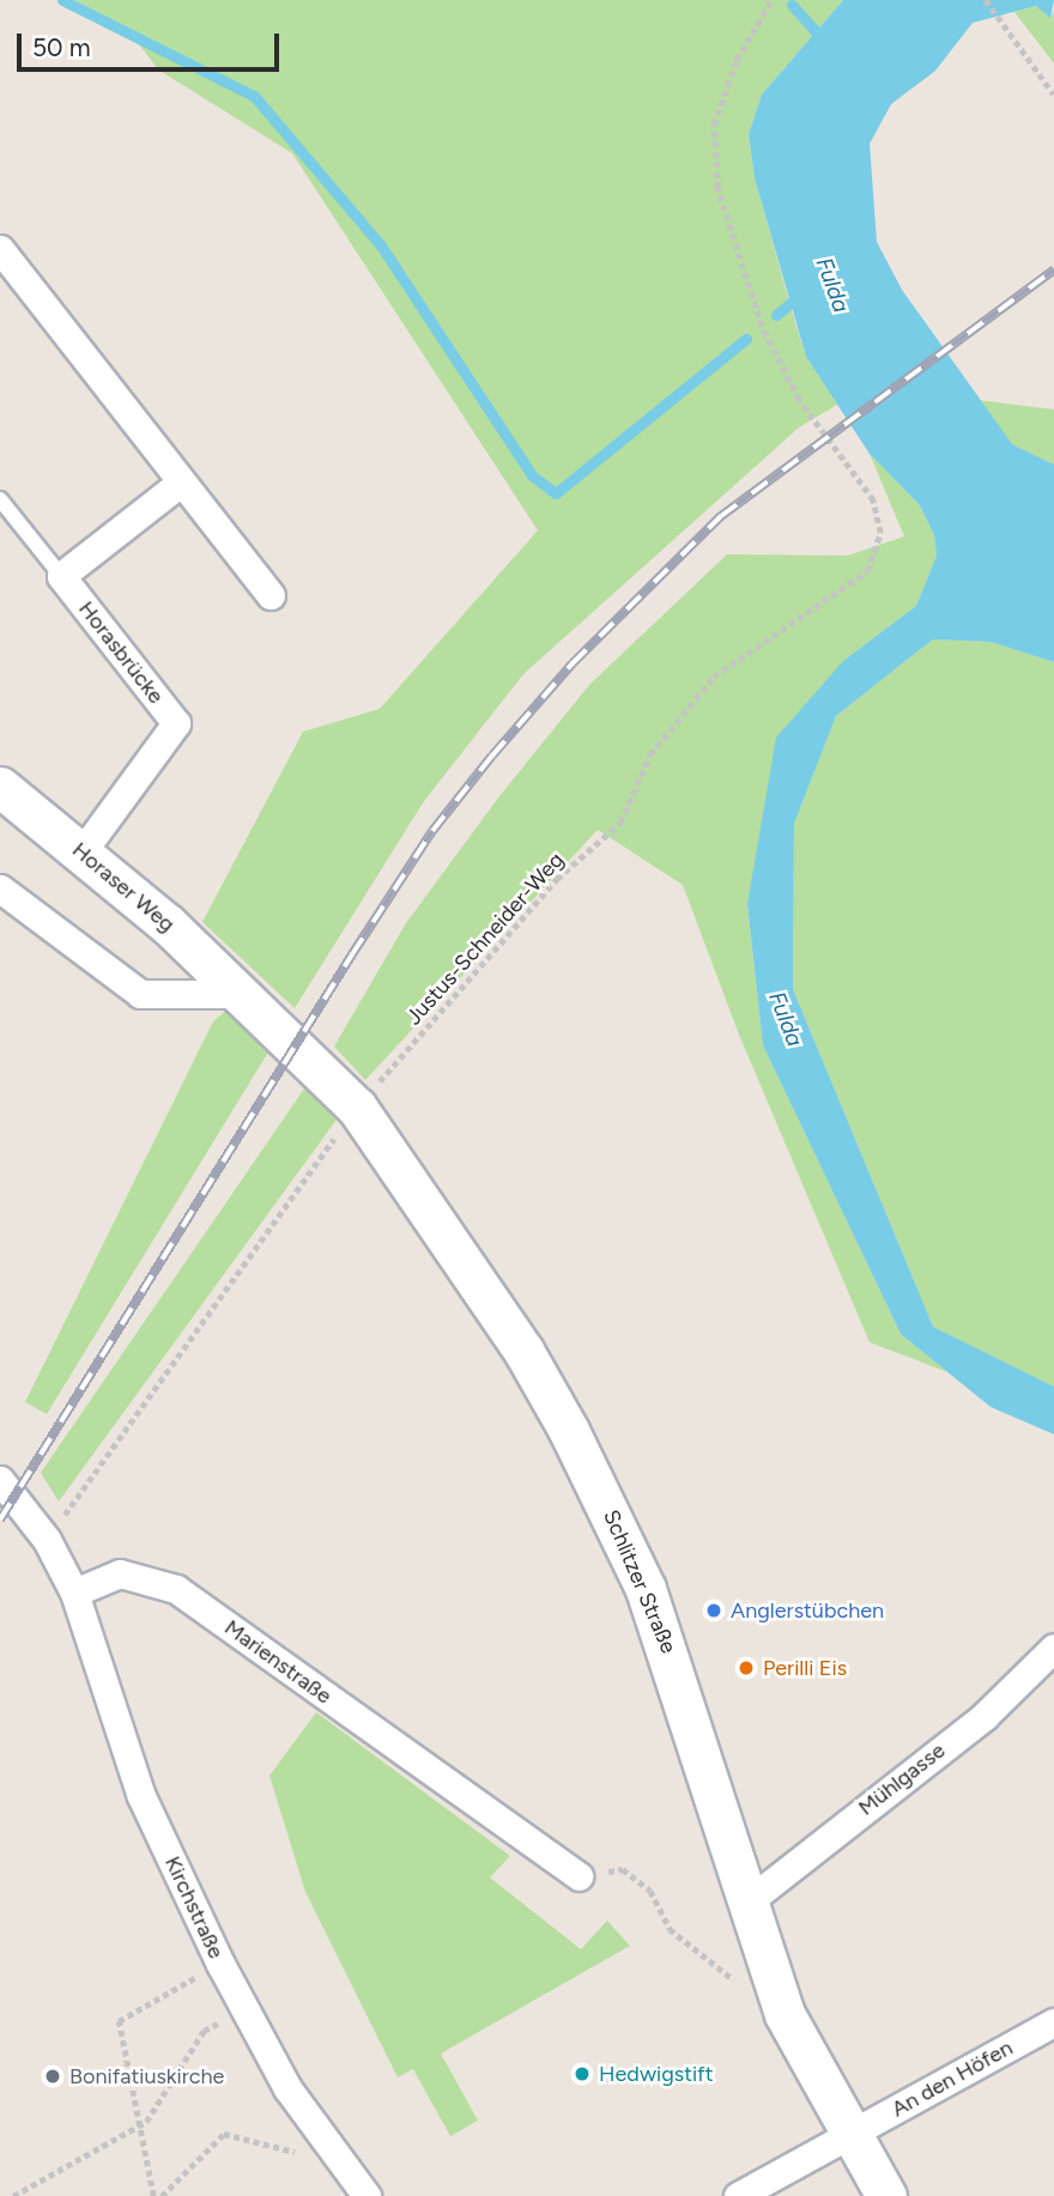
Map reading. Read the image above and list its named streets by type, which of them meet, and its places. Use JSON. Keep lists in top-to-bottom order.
{
  "streets": {
    "main road": ["Horaser Weg", "Schlitzer Straße"],
    "street": [
      "Horasbrücke",
      "Marienstraße",
      "Mühlgasse",
      "Kirchstraße",
      "An den Höfen"
    ],
    "path": ["Justus-Schneider-Weg"]
  },
  "crossings": [
    ["Horasbrücke", "Horaser Weg"],
    ["Horaser Weg", "Schlitzer Straße"],
    ["Justus-Schneider-Weg", "Schlitzer Straße"],
    ["Schlitzer Straße", "Mühlgasse"],
    ["Schlitzer Straße", "An den Höfen"],
    ["Marienstraße", "Kirchstraße"]
  ],
  "water": ["Fulda"],
  "places": [
    "Anglerstübchen",
    "Perilli Eis",
    "Hedwigstift",
    "Bonifatiuskirche"
  ],
  "scale_bar": "50 m"
}
